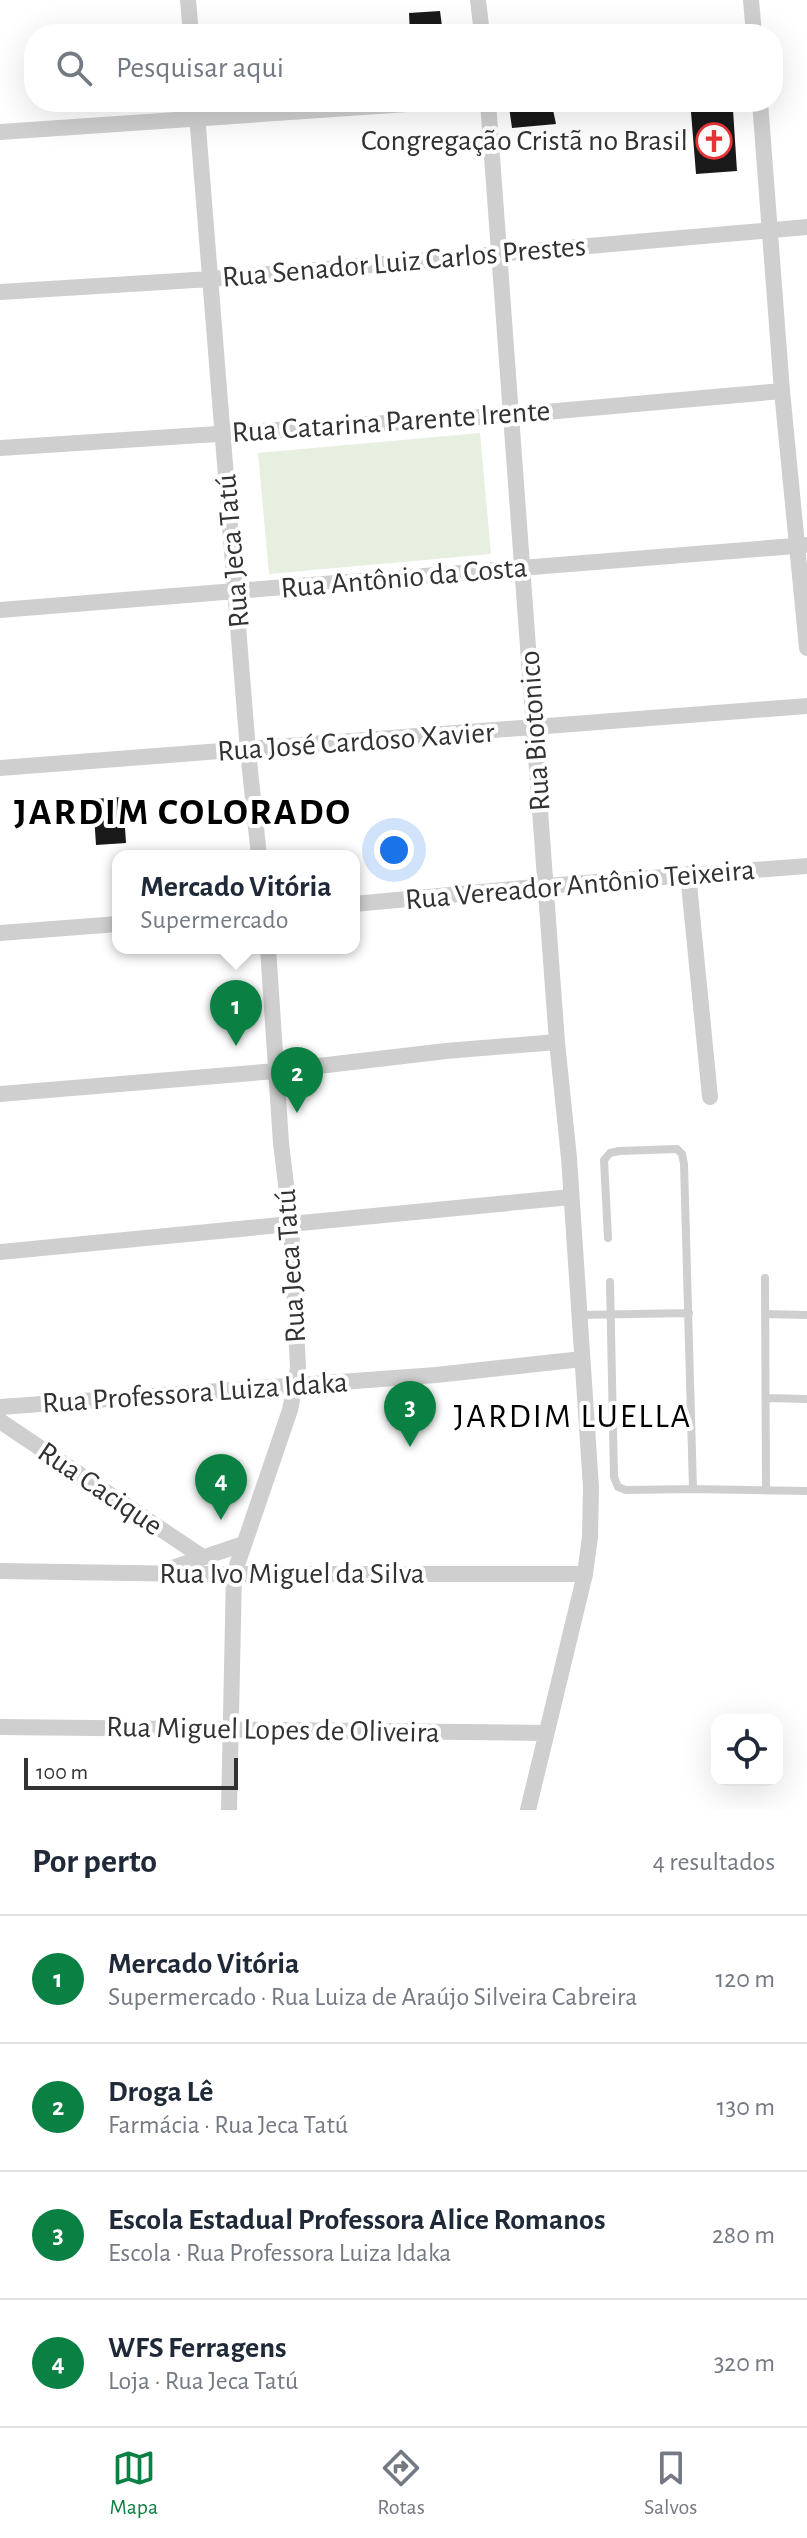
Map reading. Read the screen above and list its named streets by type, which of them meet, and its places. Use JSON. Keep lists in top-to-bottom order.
{
  "streets": {
    "street": [
      "Rua Senador Luiz Carlos Prestes",
      "Rua Catarina Parente Irente",
      "Rua Jeca Tatú",
      "Rua Antônio da Costa",
      "Rua Biotonico",
      "Rua José Cardoso Xavier",
      "Rua Vereador Antônio Teixeira",
      "Rua Professora Luiza Idaka",
      "Rua Cacique",
      "Rua Ivo Miguel da Silva",
      "Rua Miguel Lopes de Oliveira"
    ]
  },
  "crossings": [
    ["Rua Senador Luiz Carlos Prestes", "Rua Jeca Tatú"],
    ["Rua Senador Luiz Carlos Prestes", "Rua Biotonico"],
    ["Rua Catarina Parente Irente", "Rua Jeca Tatú"],
    ["Rua Catarina Parente Irente", "Rua Biotonico"],
    ["Rua Jeca Tatú", "Rua Antônio da Costa"],
    ["Rua Jeca Tatú", "Rua José Cardoso Xavier"],
    ["Rua Jeca Tatú", "Rua Professora Luiza Idaka"],
    ["Rua Jeca Tatú", "Rua Ivo Miguel da Silva"],
    ["Rua Jeca Tatú", "Rua Miguel Lopes de Oliveira"],
    ["Rua Antônio da Costa", "Rua Biotonico"],
    ["Rua Biotonico", "Rua José Cardoso Xavier"],
    ["Rua Biotonico", "Rua Vereador Antônio Teixeira"],
    ["Rua Biotonico", "Rua Professora Luiza Idaka"],
    ["Rua Biotonico", "Rua Ivo Miguel da Silva"],
    ["Rua Biotonico", "Rua Miguel Lopes de Oliveira"]
  ],
  "districts": ["JARDIM COLORADO", "JARDIM LUELLA"],
  "places": {
    "church": ["Congregação Cristã no Brasil"]
  },
  "scale_bar": "100 m",
  "page": {
    "search": "Pesquisar aqui",
    "popup": ["Mercado Vitória", "Supermercado"],
    "pins": [
      "1",
      "2",
      "3",
      "4"
    ],
    "scale": "100 m",
    "heading": ["Por perto", "4 resultados"],
    "list": [
      {
        "mark": "1",
        "name": "Mercado Vitória",
        "note": "Supermercado · Rua Luiza de Araújo Silveira Cabreira",
        "value": "120 m"
      },
      {
        "mark": "2",
        "name": "Droga Lê",
        "note": "Farmácia · Rua Jeca Tatú",
        "value": "130 m"
      },
      {
        "mark": "3",
        "name": "Escola Estadual Professora Alice Romanos",
        "note": "Escola · Rua Professora Luiza Idaka",
        "value": "280 m"
      },
      {
        "mark": "4",
        "name": "WFS Ferragens",
        "note": "Loja · Rua Jeca Tatú",
        "value": "320 m"
      }
    ],
    "nav": ["Mapa", "Rotas", "Salvos"]
  }
}
